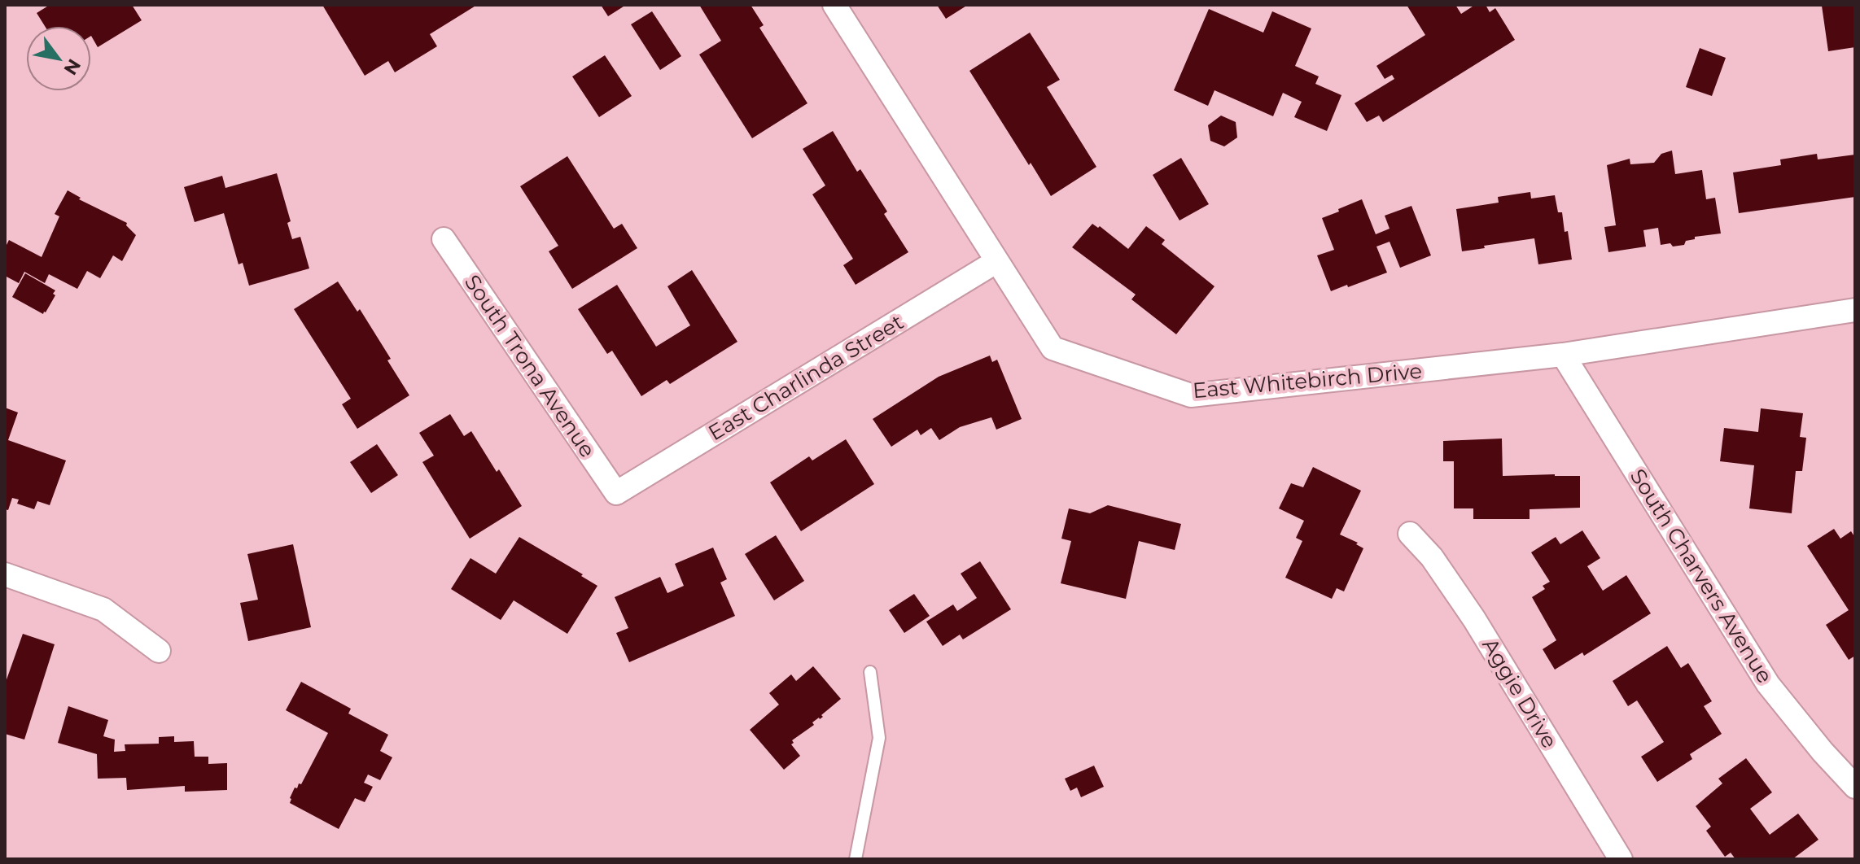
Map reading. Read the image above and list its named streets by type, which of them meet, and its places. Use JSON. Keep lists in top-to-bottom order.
{
  "streets": {
    "street": [
      "South Trona Avenue",
      "East Charlinda Street",
      "East Whitebirch Drive",
      "South Charvers Avenue",
      "Aggie Drive"
    ]
  },
  "crossings": [
    ["South Trona Avenue", "East Charlinda Street"],
    ["East Charlinda Street", "East Whitebirch Drive"],
    ["East Whitebirch Drive", "South Charvers Avenue"]
  ],
  "north": "bottom right"
}
